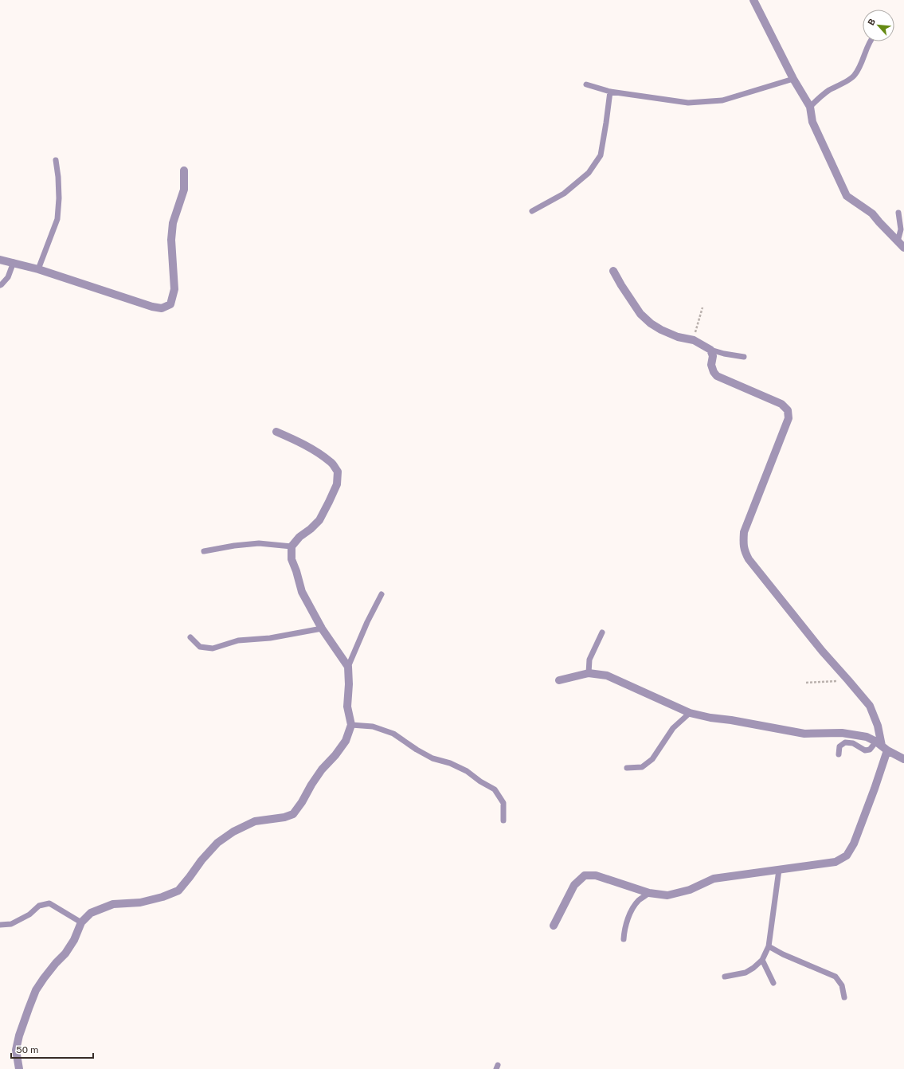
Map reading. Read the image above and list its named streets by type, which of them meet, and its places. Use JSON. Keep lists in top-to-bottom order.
{
  "scale_bar": "50 m",
  "north": "top left"
}
